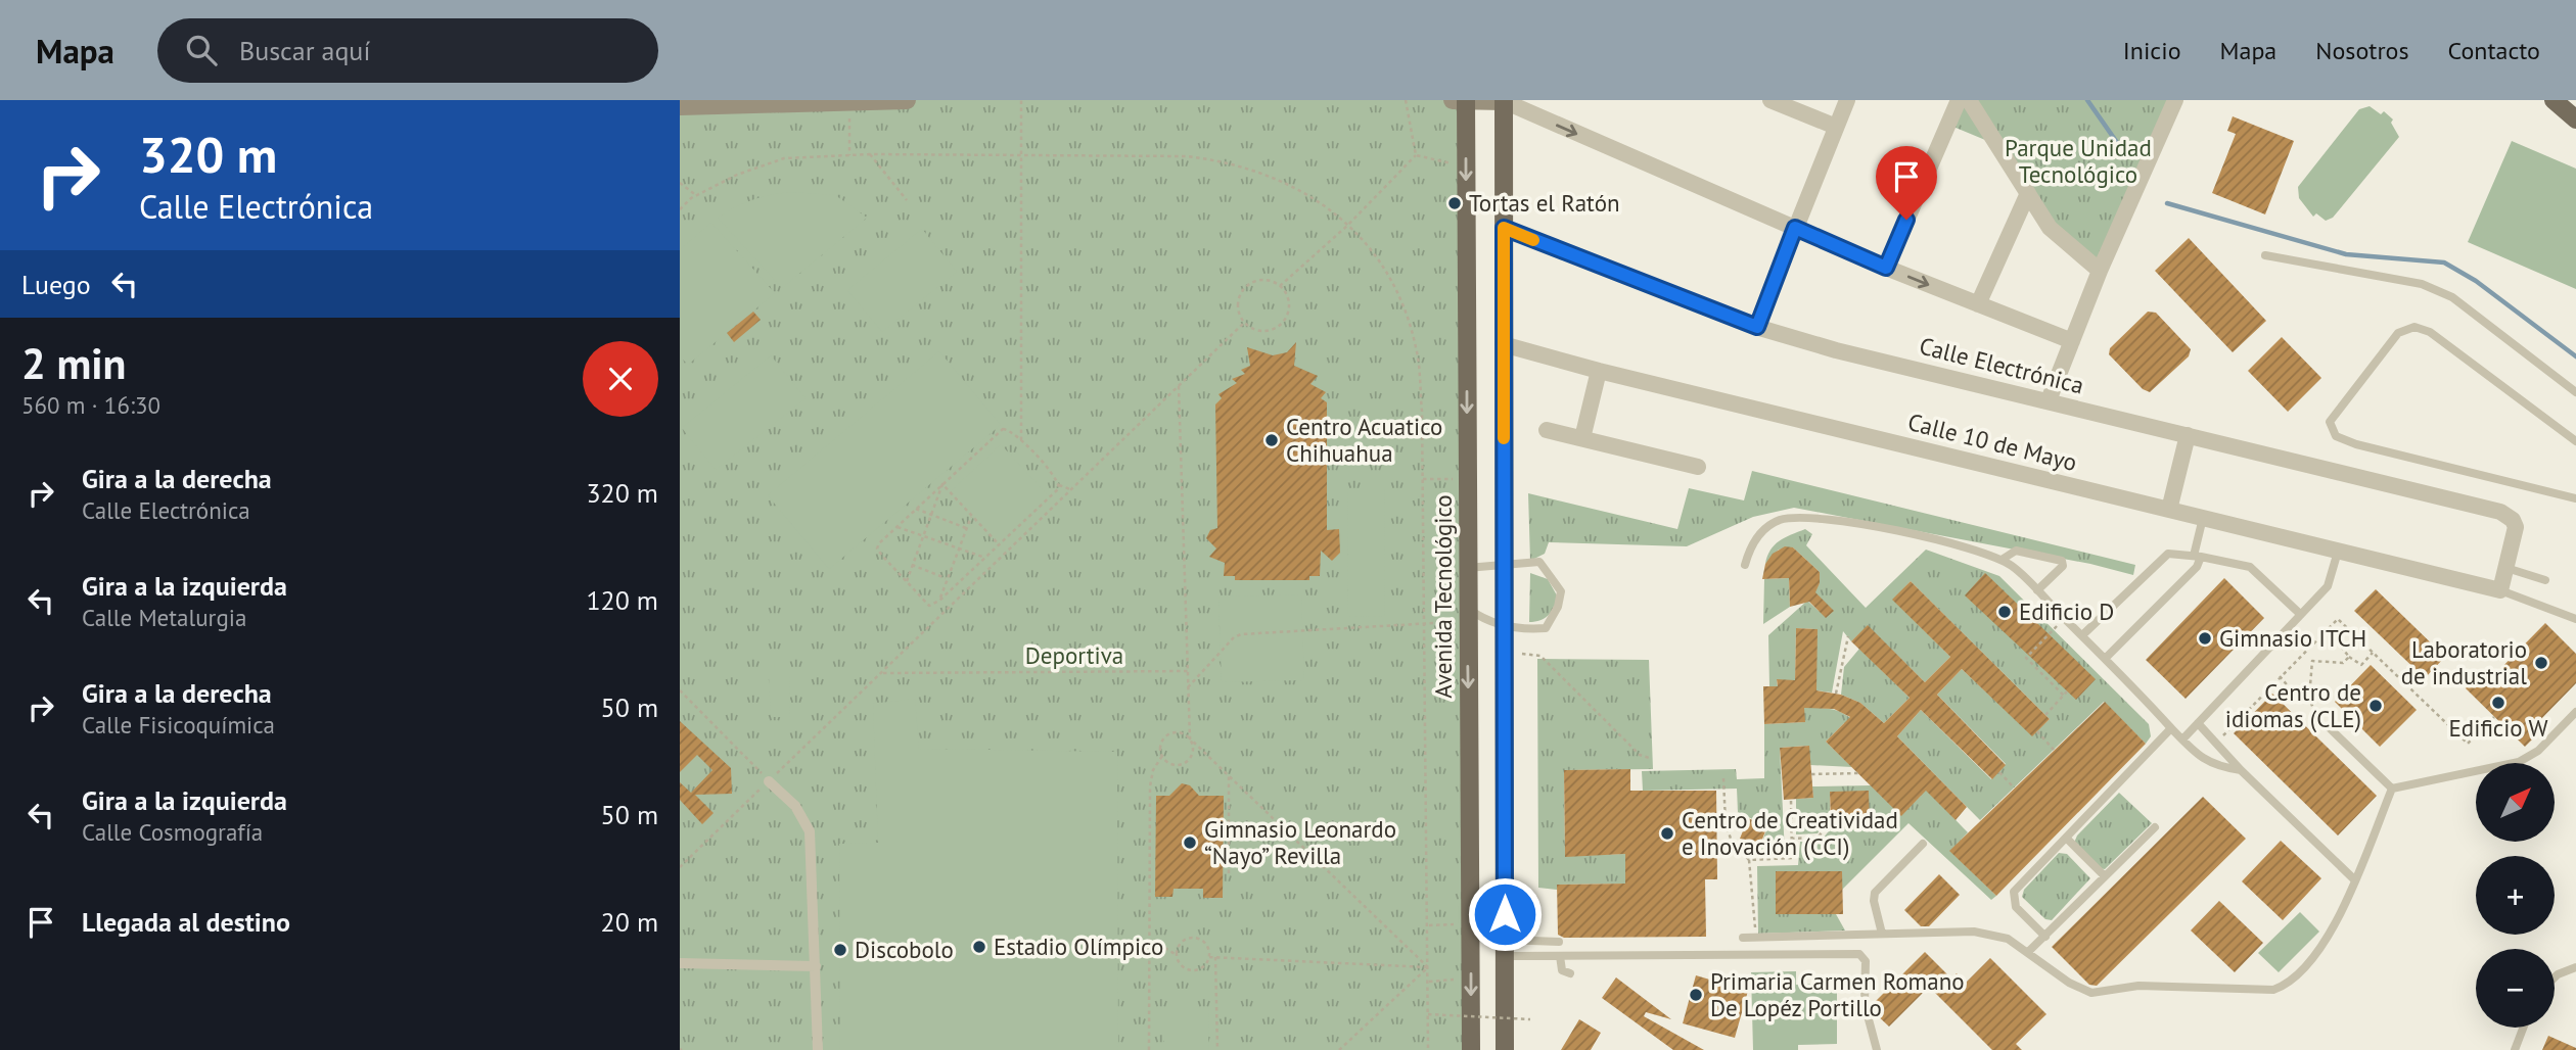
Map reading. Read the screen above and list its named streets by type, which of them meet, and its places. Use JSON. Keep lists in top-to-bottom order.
{
  "streets": {
    "main road": ["Avenida Tecnológico"],
    "street": ["Calle Electrónica", "Calle 10 de Mayo"]
  },
  "parks": ["Parque Unidad Tecnológico", "Deportiva"],
  "places": [
    "Tortas el Ratón",
    "Centro Acuatico Chihuahua",
    "Edificio D",
    "Gimnasio ITCH",
    "Laboratorio de industrial",
    "Edificio W",
    "Centro de idiomas (CLE)",
    "Centro de Creatividad e Inovación (CCI)",
    "Gimnasio Leonardo “Nayo” Revilla",
    "Estadio Olímpico",
    "Discobolo",
    "Primaria Carmen Romano De Lopéz Portillo"
  ],
  "north": "top right",
  "page": {
    "header": "Mapa",
    "search": "Buscar aquí",
    "nav": [
      "Inicio",
      "Mapa",
      "Nosotros",
      "Contacto"
    ],
    "turn": ["320 m", "Calle Electrónica"],
    "then": "Luego",
    "heading": ["2 min", "560 m · 16:30"],
    "list": [
      {
        "name": "Gira a la derecha",
        "note": "Calle Electrónica",
        "value": "320 m"
      },
      {
        "name": "Gira a la izquierda",
        "note": "Calle Metalurgia",
        "value": "120 m"
      },
      {
        "name": "Gira a la derecha",
        "note": "Calle Fisicoquímica",
        "value": "50 m"
      },
      {
        "name": "Gira a la izquierda",
        "note": "Calle Cosmografía",
        "value": "50 m"
      },
      {
        "name": "Llegada al destino",
        "value": "20 m"
      }
    ],
    "map_buttons": ["+", "−"]
  }
}
